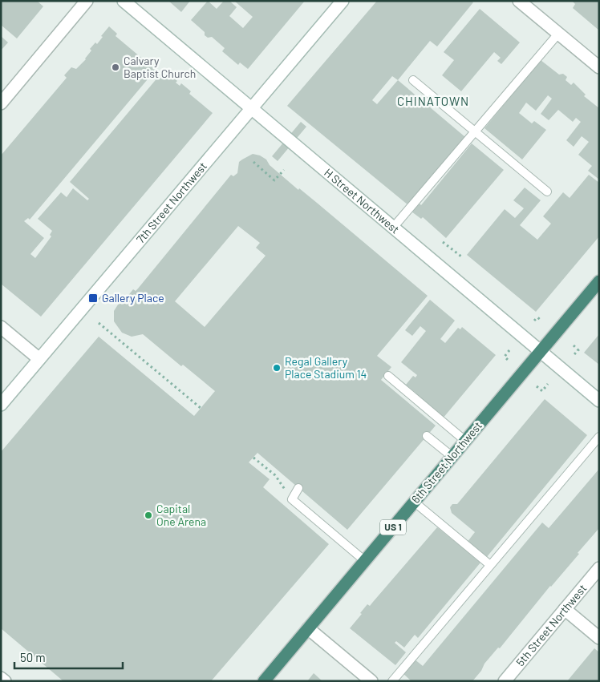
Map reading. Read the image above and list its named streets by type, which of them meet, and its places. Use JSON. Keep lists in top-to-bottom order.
{
  "streets": {
    "highway": ["6th Street Northwest", "US 1"],
    "main road": ["H Street Northwest", "7th Street Northwest", "5th Street Northwest"]
  },
  "crossings": [
    ["H Street Northwest", "7th Street Northwest"],
    ["H Street Northwest", "6th Street Northwest"]
  ],
  "districts": ["CHINATOWN"],
  "places": {
    "other": ["Calvary Baptist Church", "Regal Gallery Place Stadium 14", "Capital One Arena"],
    "transit": ["Gallery Place"]
  },
  "scale_bar": "50 m"
}
